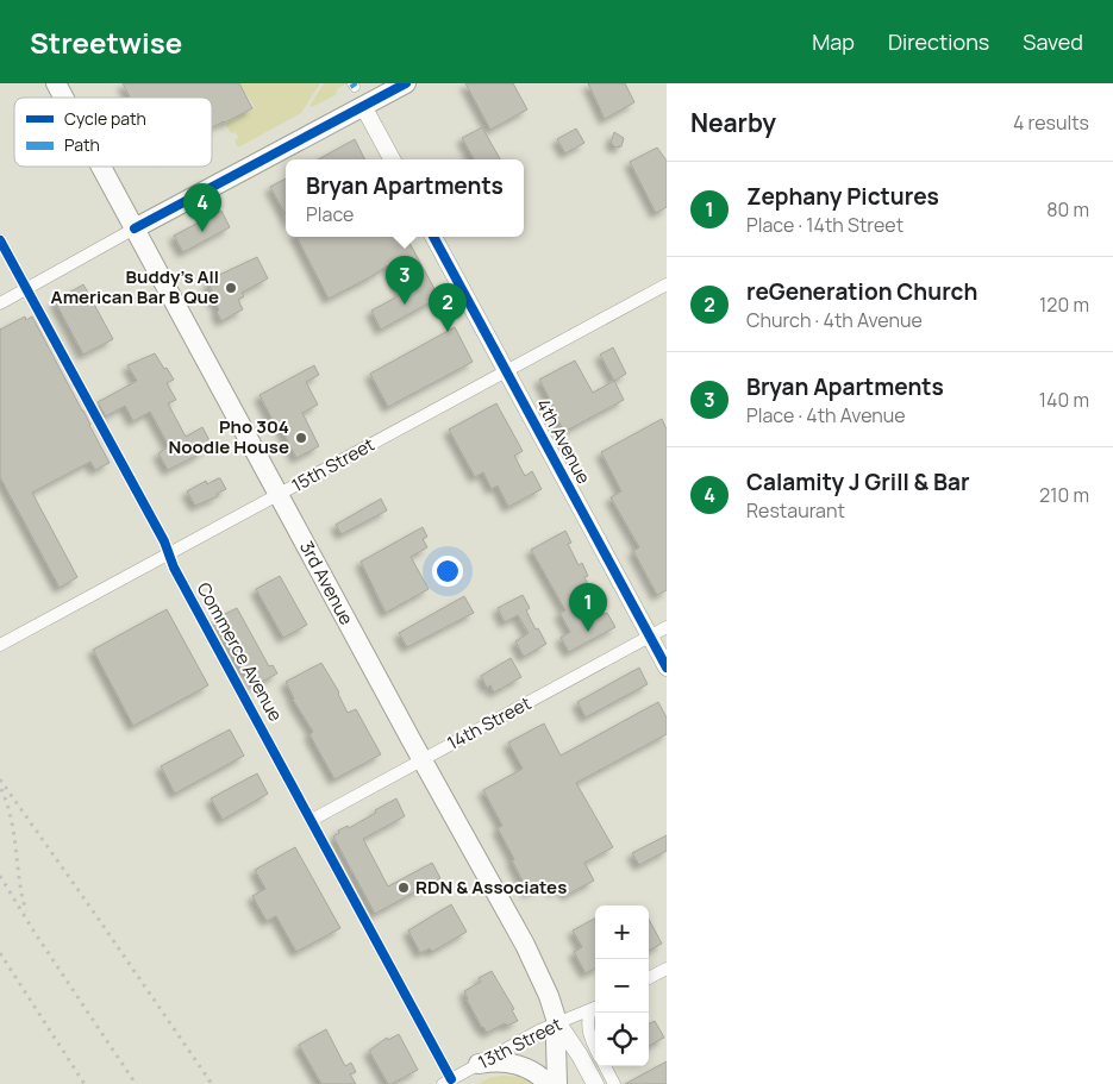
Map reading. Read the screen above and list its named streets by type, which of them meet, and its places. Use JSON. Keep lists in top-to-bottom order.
{
  "streets": {
    "main road": ["3rd Avenue"],
    "street": [
      "4th Avenue",
      "15th Street",
      "Commerce Avenue",
      "14th Street",
      "13th Street"
    ]
  },
  "crossings": [
    ["4th Avenue", "15th Street"],
    ["4th Avenue", "14th Street"],
    ["15th Street", "3rd Avenue"],
    ["15th Street", "Commerce Avenue"],
    ["3rd Avenue", "14th Street"],
    ["3rd Avenue", "13th Street"],
    ["Commerce Avenue", "14th Street"],
    ["Commerce Avenue", "13th Street"]
  ],
  "places": ["Buddy's All American Bar B Que", "Pho 304 Noodle House", "RDN & Associates"],
  "legend": ["Cycle path", "Path"],
  "page": {
    "header": "Streetwise",
    "nav": ["Map", "Directions", "Saved"],
    "heading": ["Nearby", "4 results"],
    "popup": ["Bryan Apartments", "Place"],
    "list": [
      {
        "mark": "1",
        "name": "Zephany Pictures",
        "note": "Place · 14th Street",
        "value": "80 m"
      },
      {
        "mark": "2",
        "name": "reGeneration Church",
        "note": "Church · 4th Avenue",
        "value": "120 m"
      },
      {
        "mark": "3",
        "name": "Bryan Apartments",
        "note": "Place · 4th Avenue",
        "value": "140 m"
      },
      {
        "mark": "4",
        "name": "Calamity J Grill & Bar",
        "note": "Restaurant",
        "value": "210 m"
      }
    ],
    "pins": [
      "4",
      "3",
      "2",
      "1"
    ],
    "map_buttons": ["+", "−"]
  }
}
